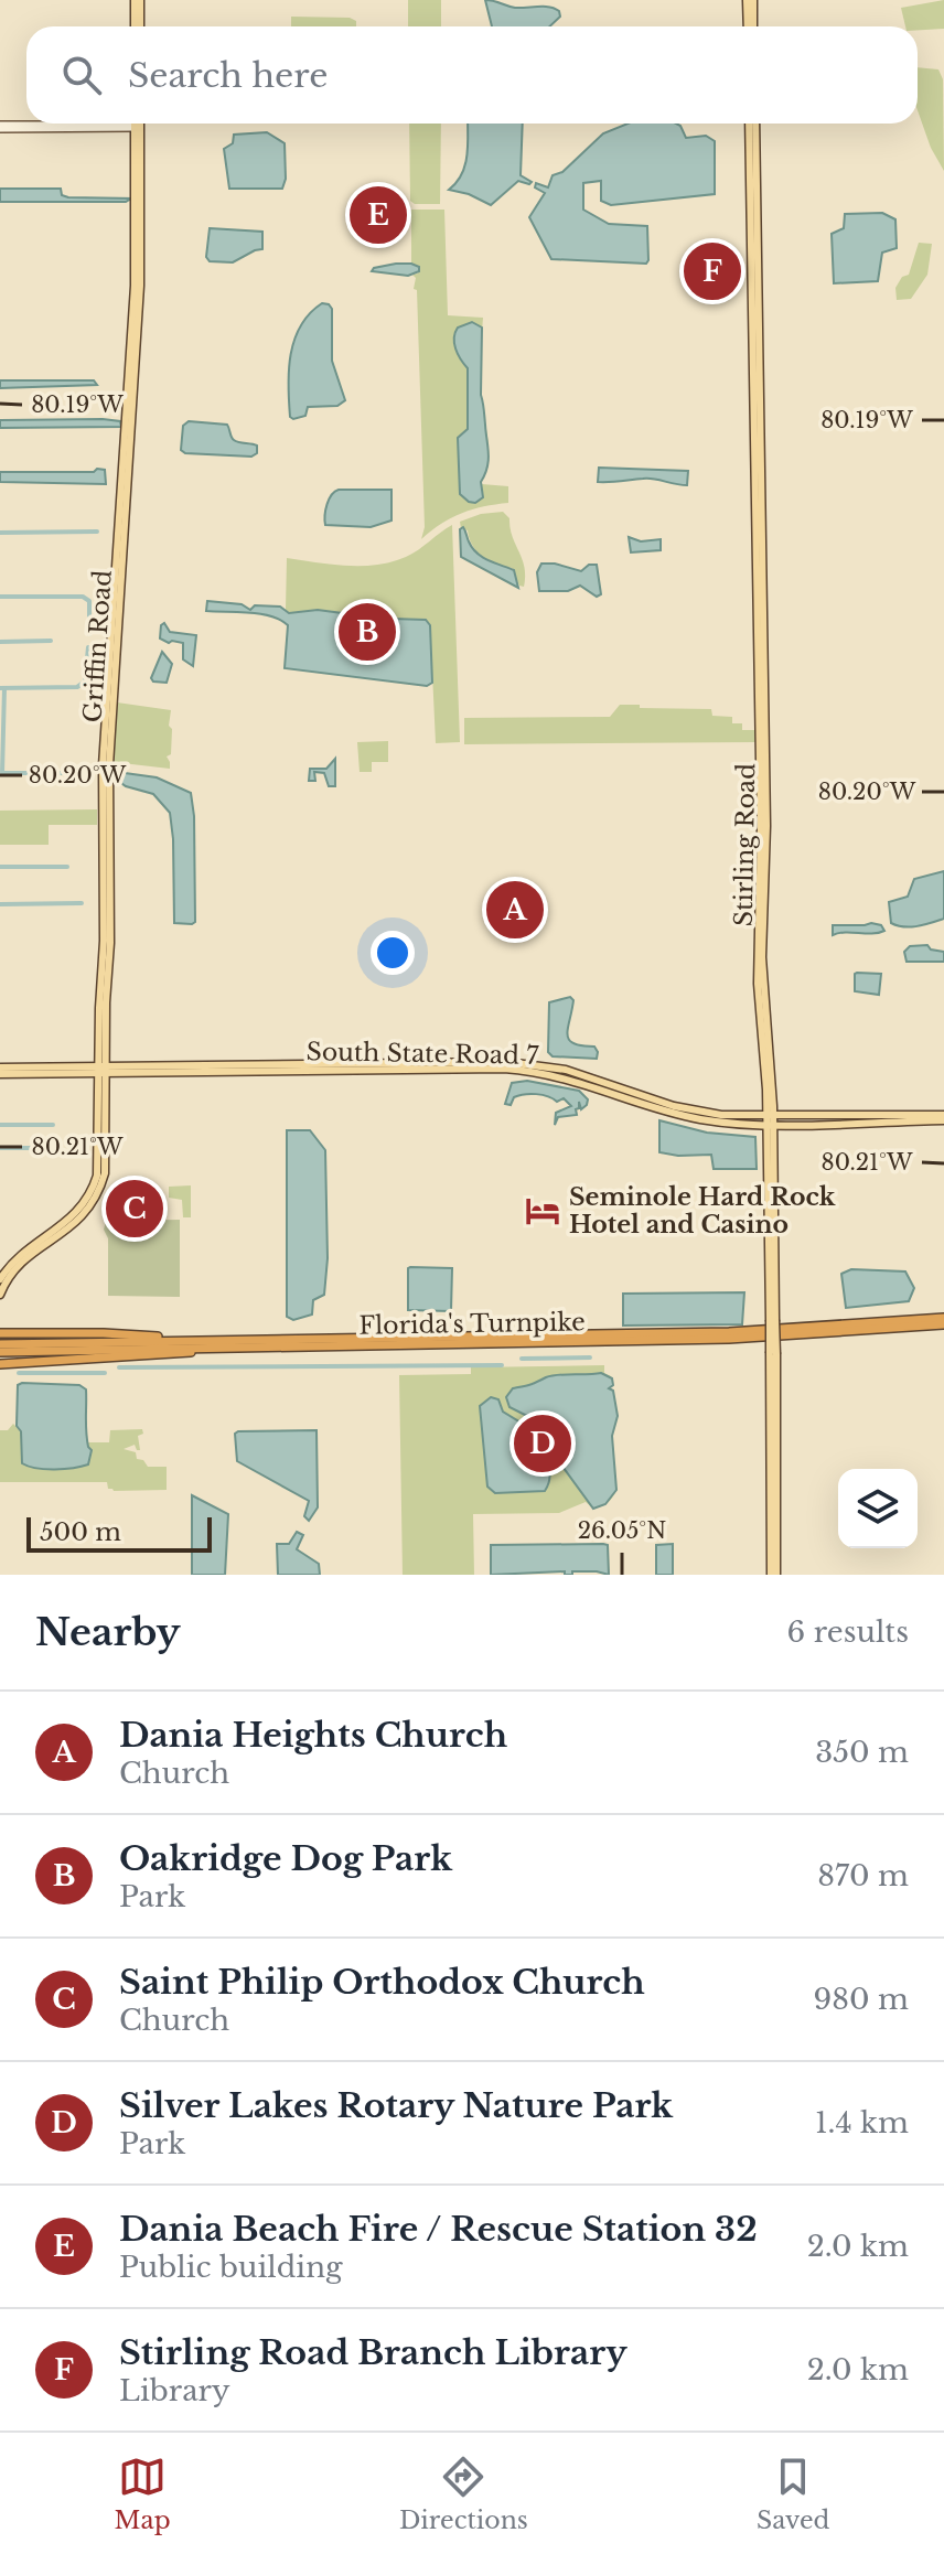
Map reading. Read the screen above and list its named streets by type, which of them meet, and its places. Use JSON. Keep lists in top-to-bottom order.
{
  "streets": {
    "highway": ["Florida's Turnpike"],
    "main road": ["Griffin Road", "Stirling Road", "South State Road 7"]
  },
  "crossings": [
    ["Griffin Road", "South State Road 7"],
    ["Stirling Road", "South State Road 7"]
  ],
  "places": {
    "hotel": ["Seminole Hard Rock Hotel and Casino"]
  },
  "scale_bar": "500 m",
  "page": {
    "search": "Search here",
    "pins": [
      "E",
      "F",
      "B",
      "A",
      "C",
      "D"
    ],
    "scale": "500 m",
    "heading": ["Nearby", "6 results"],
    "list": [
      {
        "mark": "A",
        "name": "Dania Heights Church",
        "note": "Church",
        "value": "350 m"
      },
      {
        "mark": "B",
        "name": "Oakridge Dog Park",
        "note": "Park",
        "value": "870 m"
      },
      {
        "mark": "C",
        "name": "Saint Philip Orthodox Church",
        "note": "Church",
        "value": "980 m"
      },
      {
        "mark": "D",
        "name": "Silver Lakes Rotary Nature Park",
        "note": "Park",
        "value": "1.4 km"
      },
      {
        "mark": "E",
        "name": "Dania Beach Fire / Rescue Station 32",
        "note": "Public building",
        "value": "2.0 km"
      },
      {
        "mark": "F",
        "name": "Stirling Road Branch Library",
        "note": "Library",
        "value": "2.0 km"
      }
    ],
    "nav": ["Map", "Directions", "Saved"]
  },
  "coordinates": [
    "80.19°W",
    "80.20°W",
    "80.21°W",
    "26.05°N"
  ]
}
